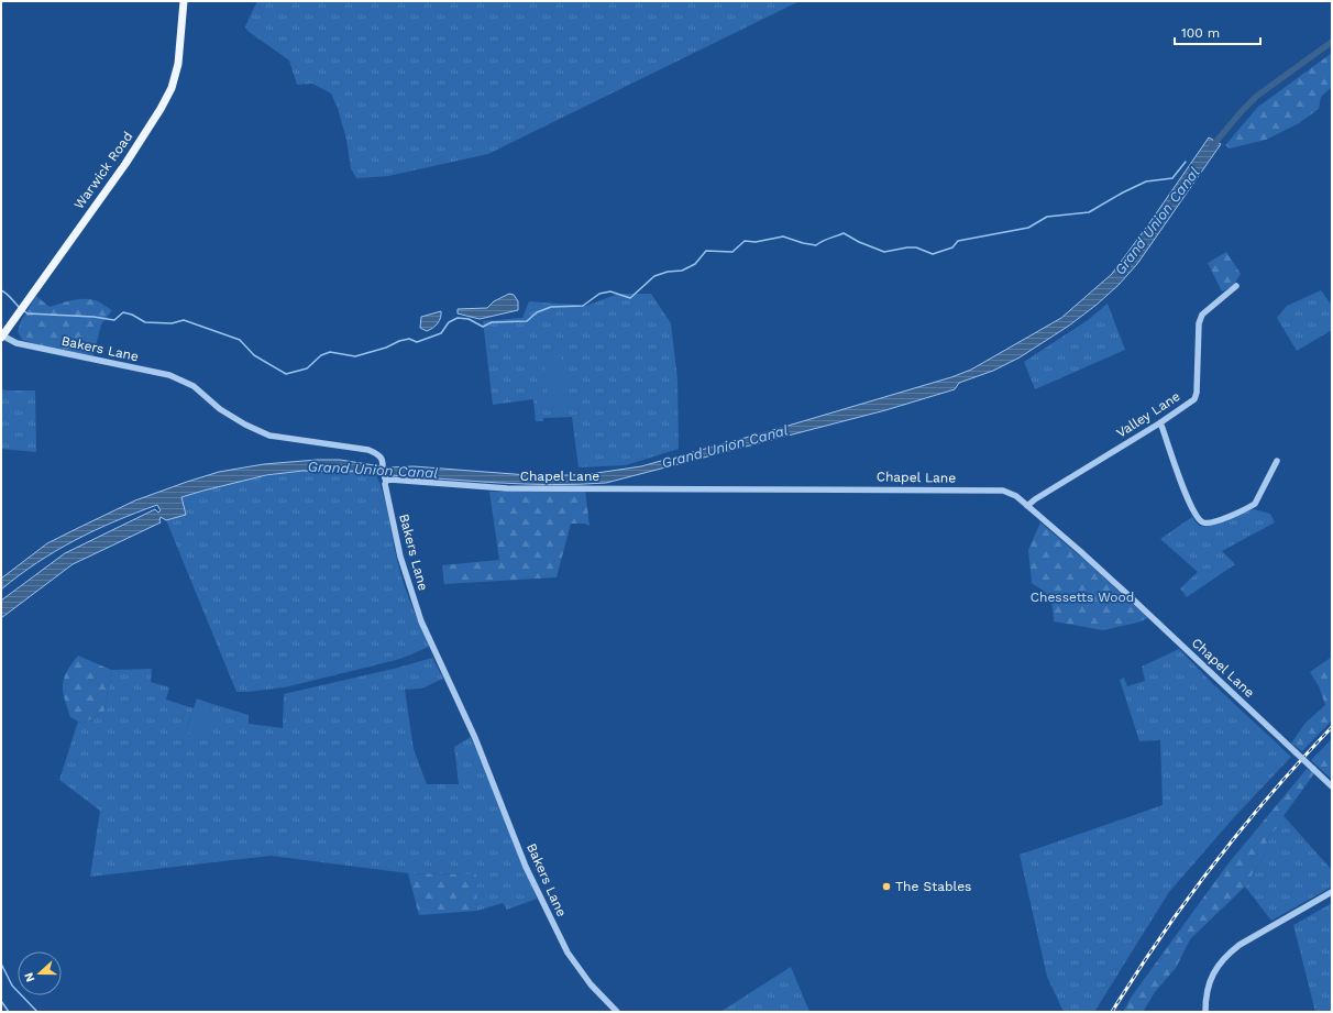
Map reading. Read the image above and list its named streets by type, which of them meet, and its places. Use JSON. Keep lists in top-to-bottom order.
{
  "streets": {
    "main road": ["Warwick Road"],
    "street": ["Bakers Lane", "Valley Lane", "Chapel Lane"]
  },
  "crossings": [
    ["Warwick Road", "Bakers Lane"],
    ["Bakers Lane", "Chapel Lane"],
    ["Valley Lane", "Chapel Lane"]
  ],
  "water": ["Grand Union Canal"],
  "parks": ["Chessetts Wood"],
  "places": ["The Stables"],
  "scale_bar": "100 m",
  "north": "left"
}
